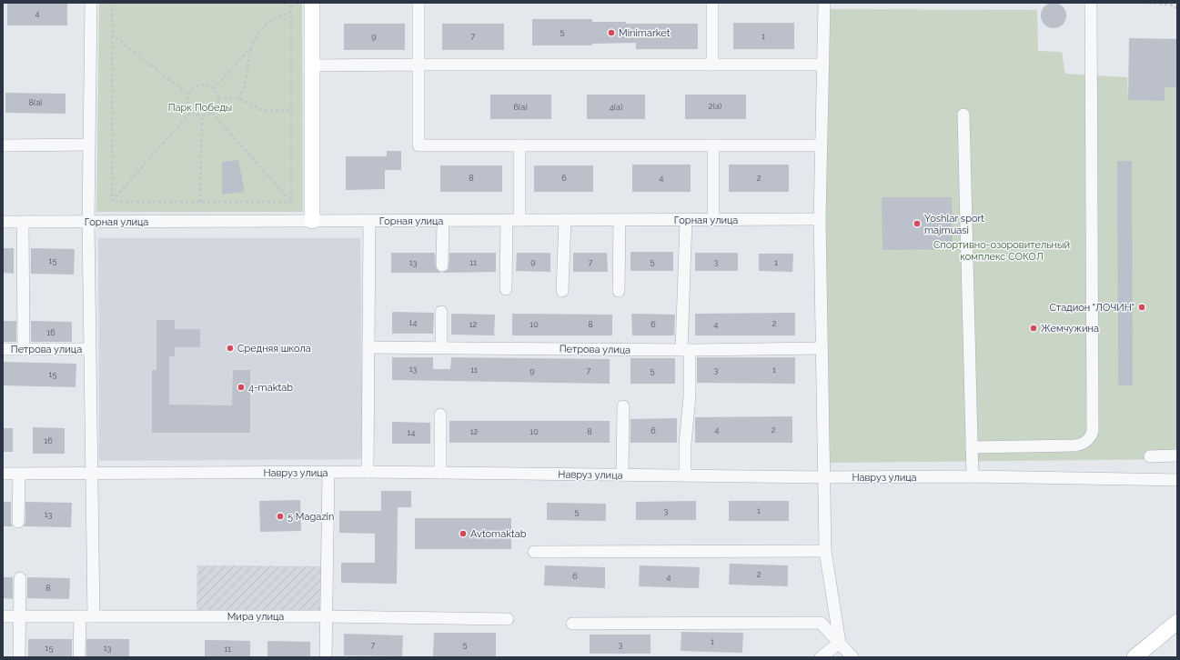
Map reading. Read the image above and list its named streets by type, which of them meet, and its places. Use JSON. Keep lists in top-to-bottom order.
{
  "streets": {
    "street": [
      "Горная улица",
      "Петрова улица",
      "Навруз улица",
      "Мира улица"
    ]
  },
  "parks": ["Парк Победы", "Спортивно-озоровительный комплекс СОКОЛ"],
  "places": [
    "Minimarket",
    "Yoshlar sport majmuasi",
    "Стадион \"ЛОЧИН\"",
    "Жемчужина",
    "Средняя школа",
    "4-maktab",
    "5 Magazin",
    "Avtomaktab"
  ],
  "house_numbers": [
    "4",
    "5",
    "9",
    "7",
    "1",
    "8(а)",
    "2(а)",
    "6(а)",
    "4(а)",
    "8",
    "6",
    "4",
    "2",
    "15",
    "9",
    "5",
    "3",
    "13",
    "11",
    "7",
    "1",
    "14",
    "2",
    "12",
    "10",
    "8",
    "6",
    "4",
    "16",
    "13",
    "11",
    "3",
    "1",
    "9",
    "7",
    "5",
    "15",
    "4",
    "2",
    "6",
    "12",
    "10",
    "8",
    "14",
    "16",
    "3",
    "1",
    "5",
    "13",
    "2",
    "6",
    "4",
    "8",
    "1",
    "5",
    "3",
    "7",
    "15",
    "13",
    "11"
  ]
}
